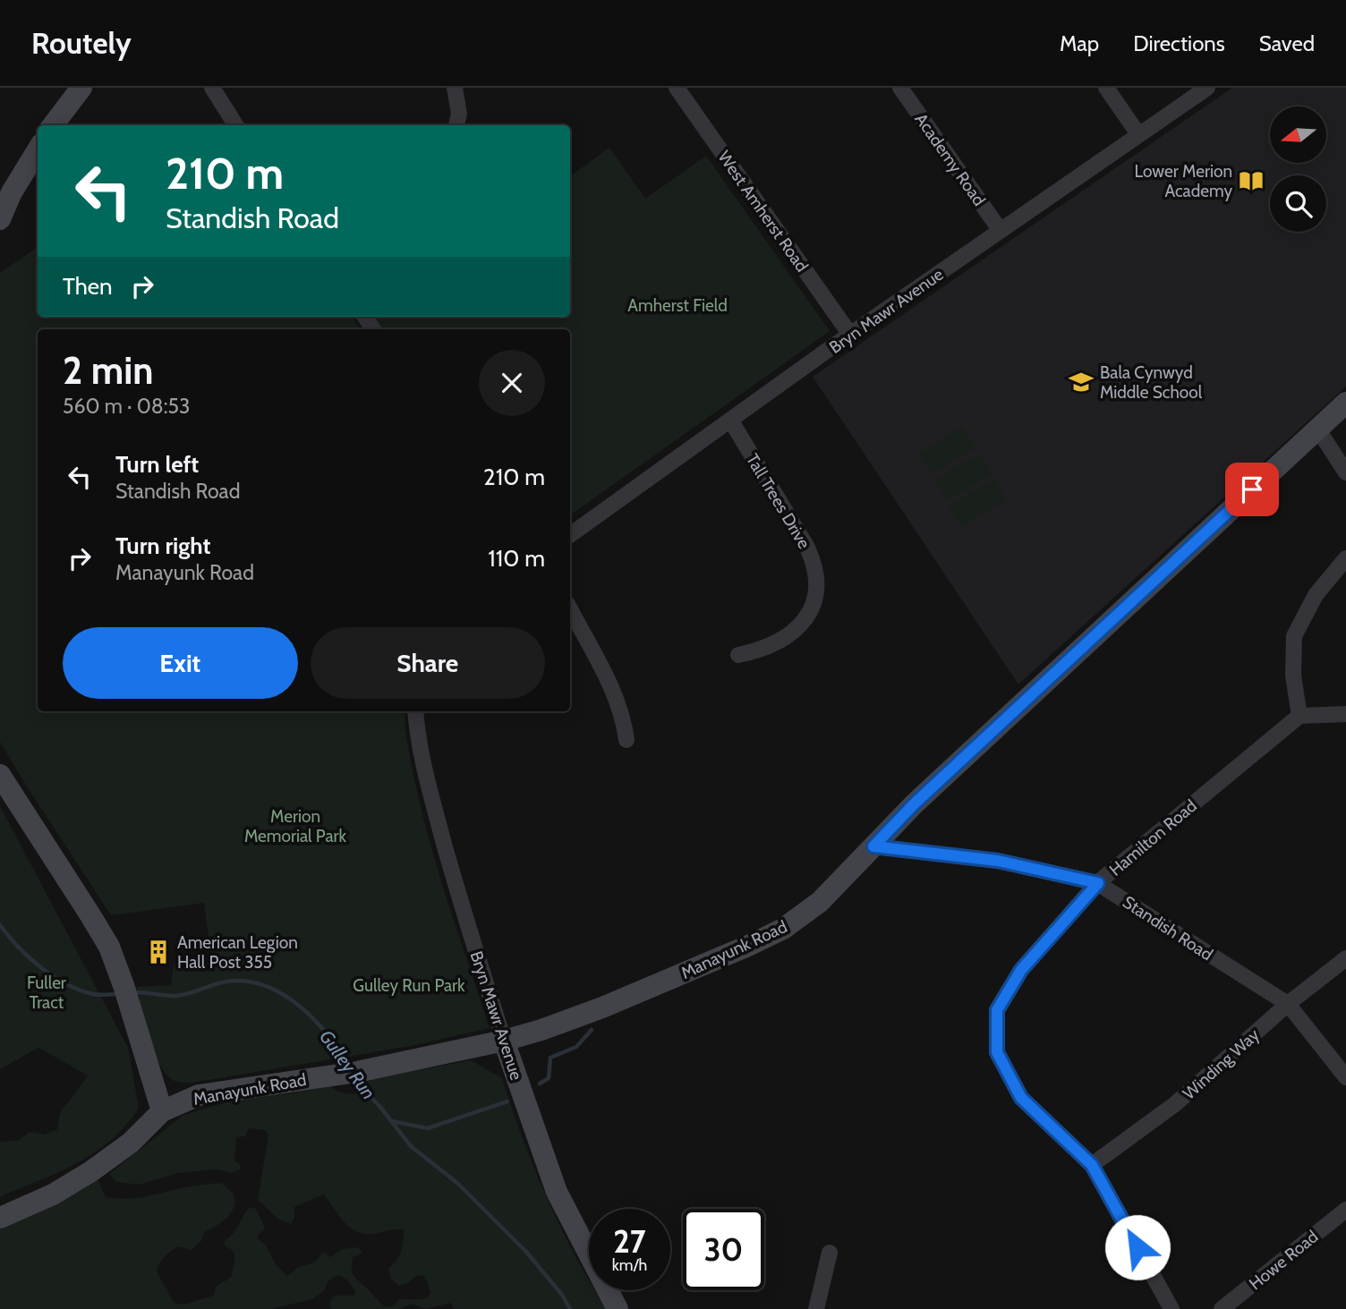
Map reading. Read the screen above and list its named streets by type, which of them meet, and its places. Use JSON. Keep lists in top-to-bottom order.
{
  "streets": {
    "street": [
      "Academy Road",
      "West Amherst Road",
      "Bryn Mawr Avenue",
      "Tall Trees Drive",
      "Hamilton Road",
      "Standish Road",
      "Manayunk Road",
      "Winding Way",
      "Howe Road"
    ]
  },
  "crossings": [
    ["Academy Road", "Bryn Mawr Avenue"],
    ["West Amherst Road", "Bryn Mawr Avenue"],
    ["Bryn Mawr Avenue", "Tall Trees Drive"],
    ["Bryn Mawr Avenue", "Manayunk Road"],
    ["Hamilton Road", "Standish Road"],
    ["Hamilton Road", "Winding Way"],
    ["Standish Road", "Manayunk Road"],
    ["Standish Road", "Winding Way"]
  ],
  "water": ["Gulley Run"],
  "parks": [
    "Amherst Field",
    "Merion Memorial Park",
    "Fuller Tract",
    "Gulley Run Park"
  ],
  "places": {
    "library": ["Lower Merion Academy"],
    "school or university": ["Bala Cynwyd Middle School"],
    "building": ["American Legion Hall Post 355"]
  },
  "north": "left",
  "page": {
    "header": "Routely",
    "nav": ["Map", "Directions", "Saved"],
    "turn": ["210 m", "Standish Road"],
    "then": "Then",
    "heading": ["2 min", "560 m · 08:53"],
    "list": [
      {
        "name": "Turn left",
        "note": "Standish Road",
        "value": "210 m"
      },
      {
        "name": "Turn right",
        "note": "Manayunk Road",
        "value": "110 m"
      }
    ],
    "buttons": ["Exit", "Share"],
    "speed": "27 km/h",
    "limit": "30"
  }
}
